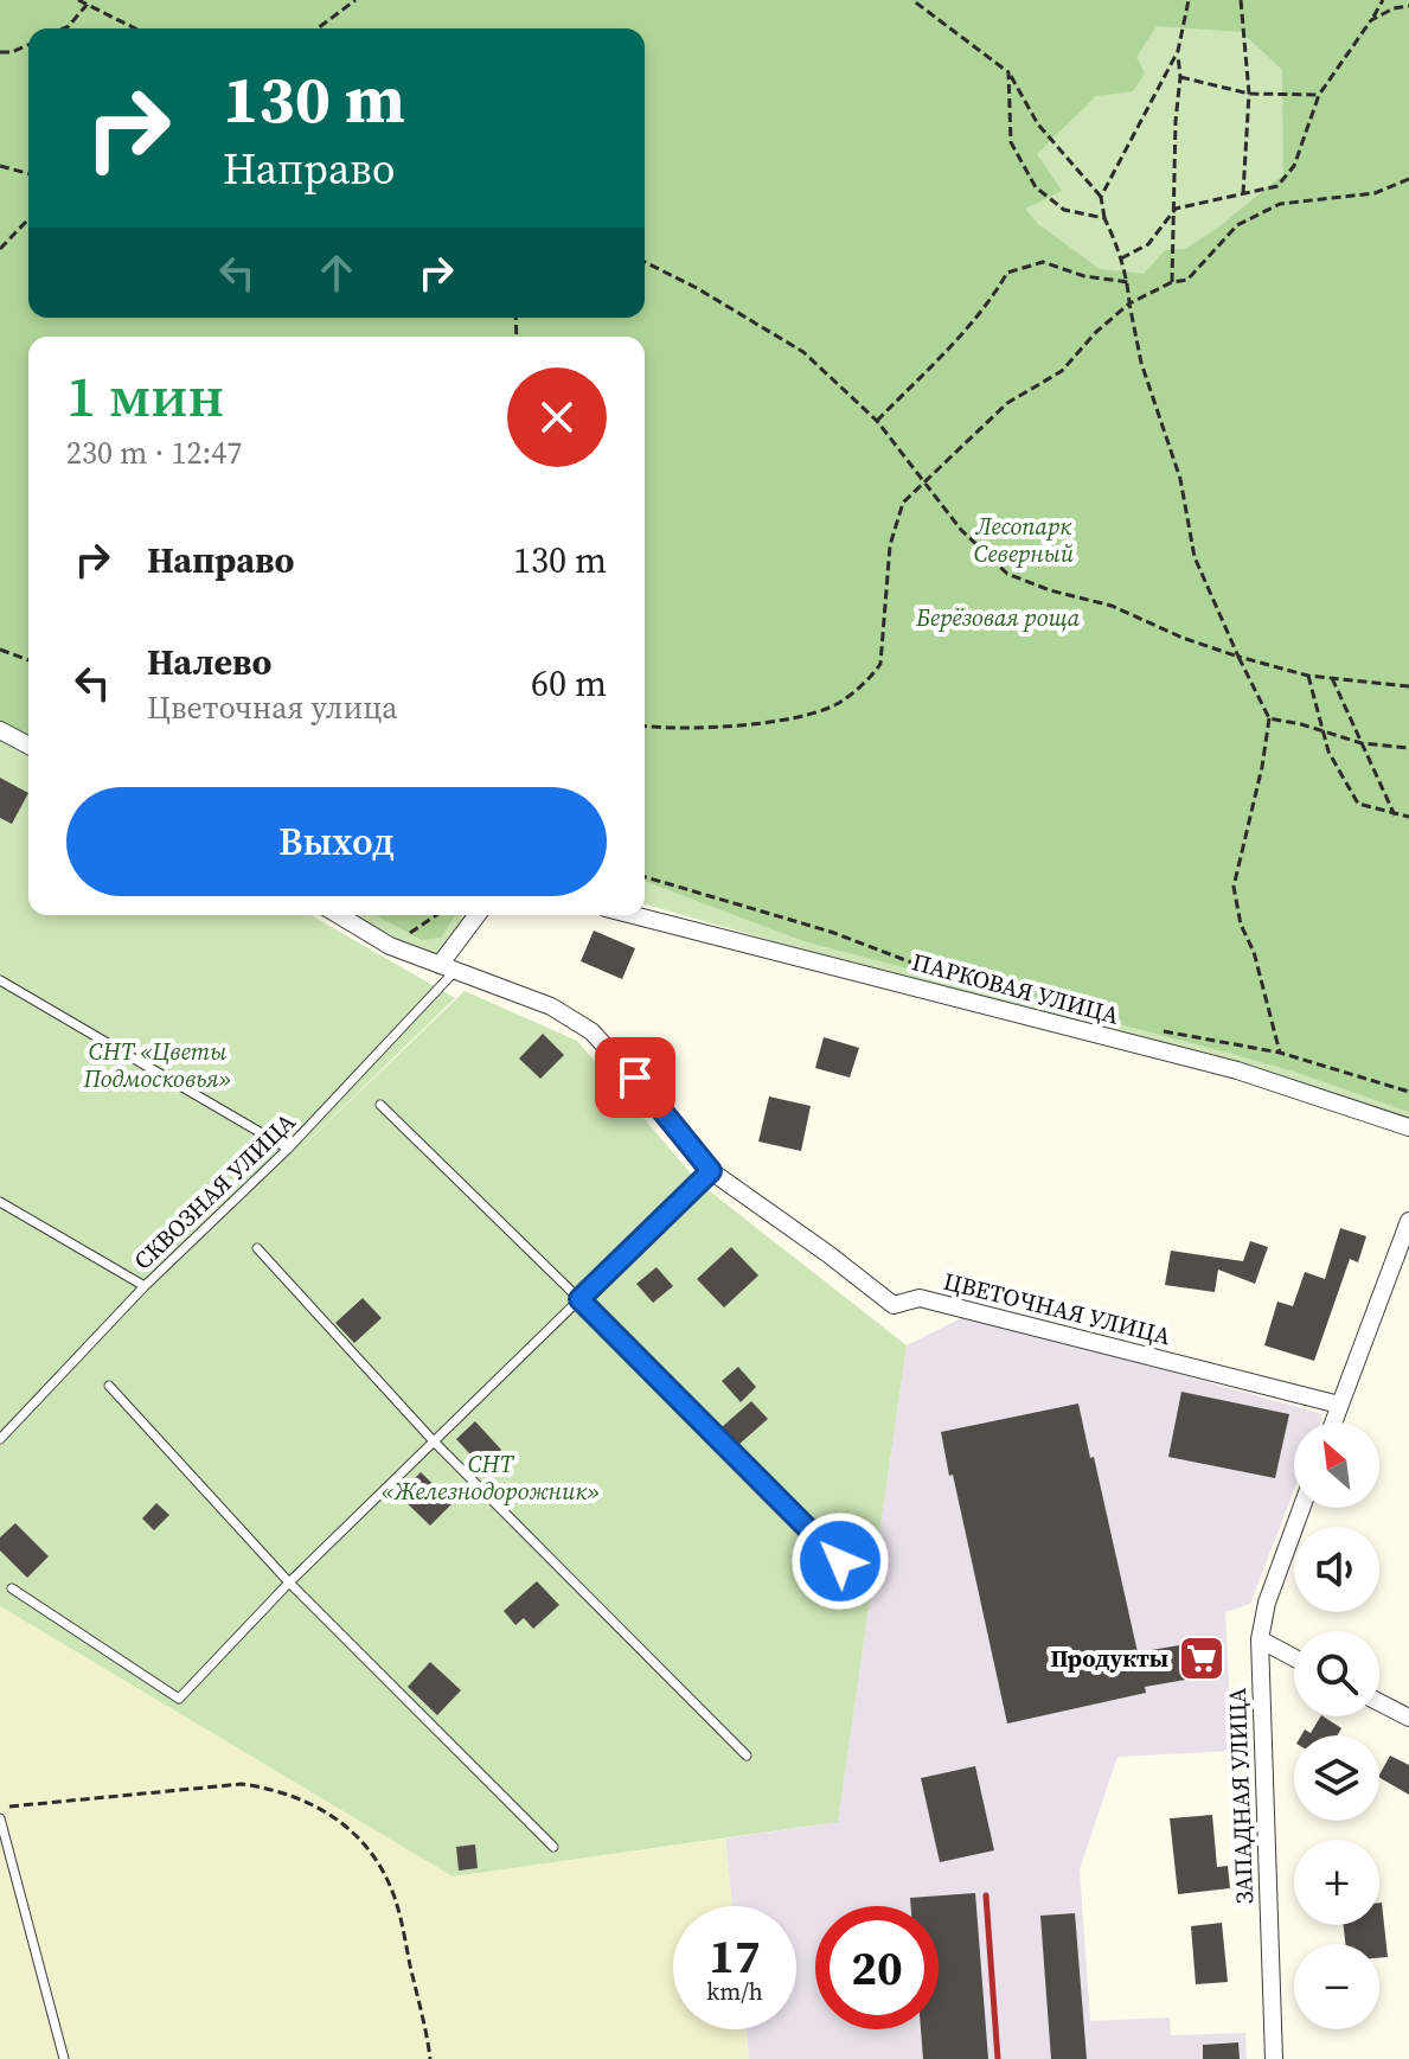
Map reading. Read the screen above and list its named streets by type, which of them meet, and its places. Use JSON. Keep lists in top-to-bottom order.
{
  "streets": {
    "street": ["ПАРКОВАЯ УЛИЦА", "ЦВЕТОЧНАЯ УЛИЦА", "ЗАПАДНАЯ УЛИЦА"],
    "lane": ["СКВОЗНАЯ УЛИЦА"]
  },
  "crossings": [
    ["СКВОЗНАЯ УЛИЦА", "ЦВЕТОЧНАЯ УЛИЦА"]
  ],
  "parks": [
    "Лесопарк Северный",
    "Берёзовая роща",
    "СНТ «Цветы Подмосковья»",
    "СНТ «Железнодорожник»"
  ],
  "places": {
    "supermarket": ["Продукты"]
  },
  "north": "top left",
  "page": {
    "turn": ["130 m", "Направо"],
    "heading": ["1 мин", "230 m · 12:47"],
    "list": [
      {
        "name": "Направо",
        "value": "130 m"
      },
      {
        "name": "Налево",
        "note": "Цветочная улица",
        "value": "60 m"
      }
    ],
    "buttons": "Выход",
    "map_buttons": ["+", "−"],
    "speed": "17 km/h",
    "limit": "20"
  }
}
